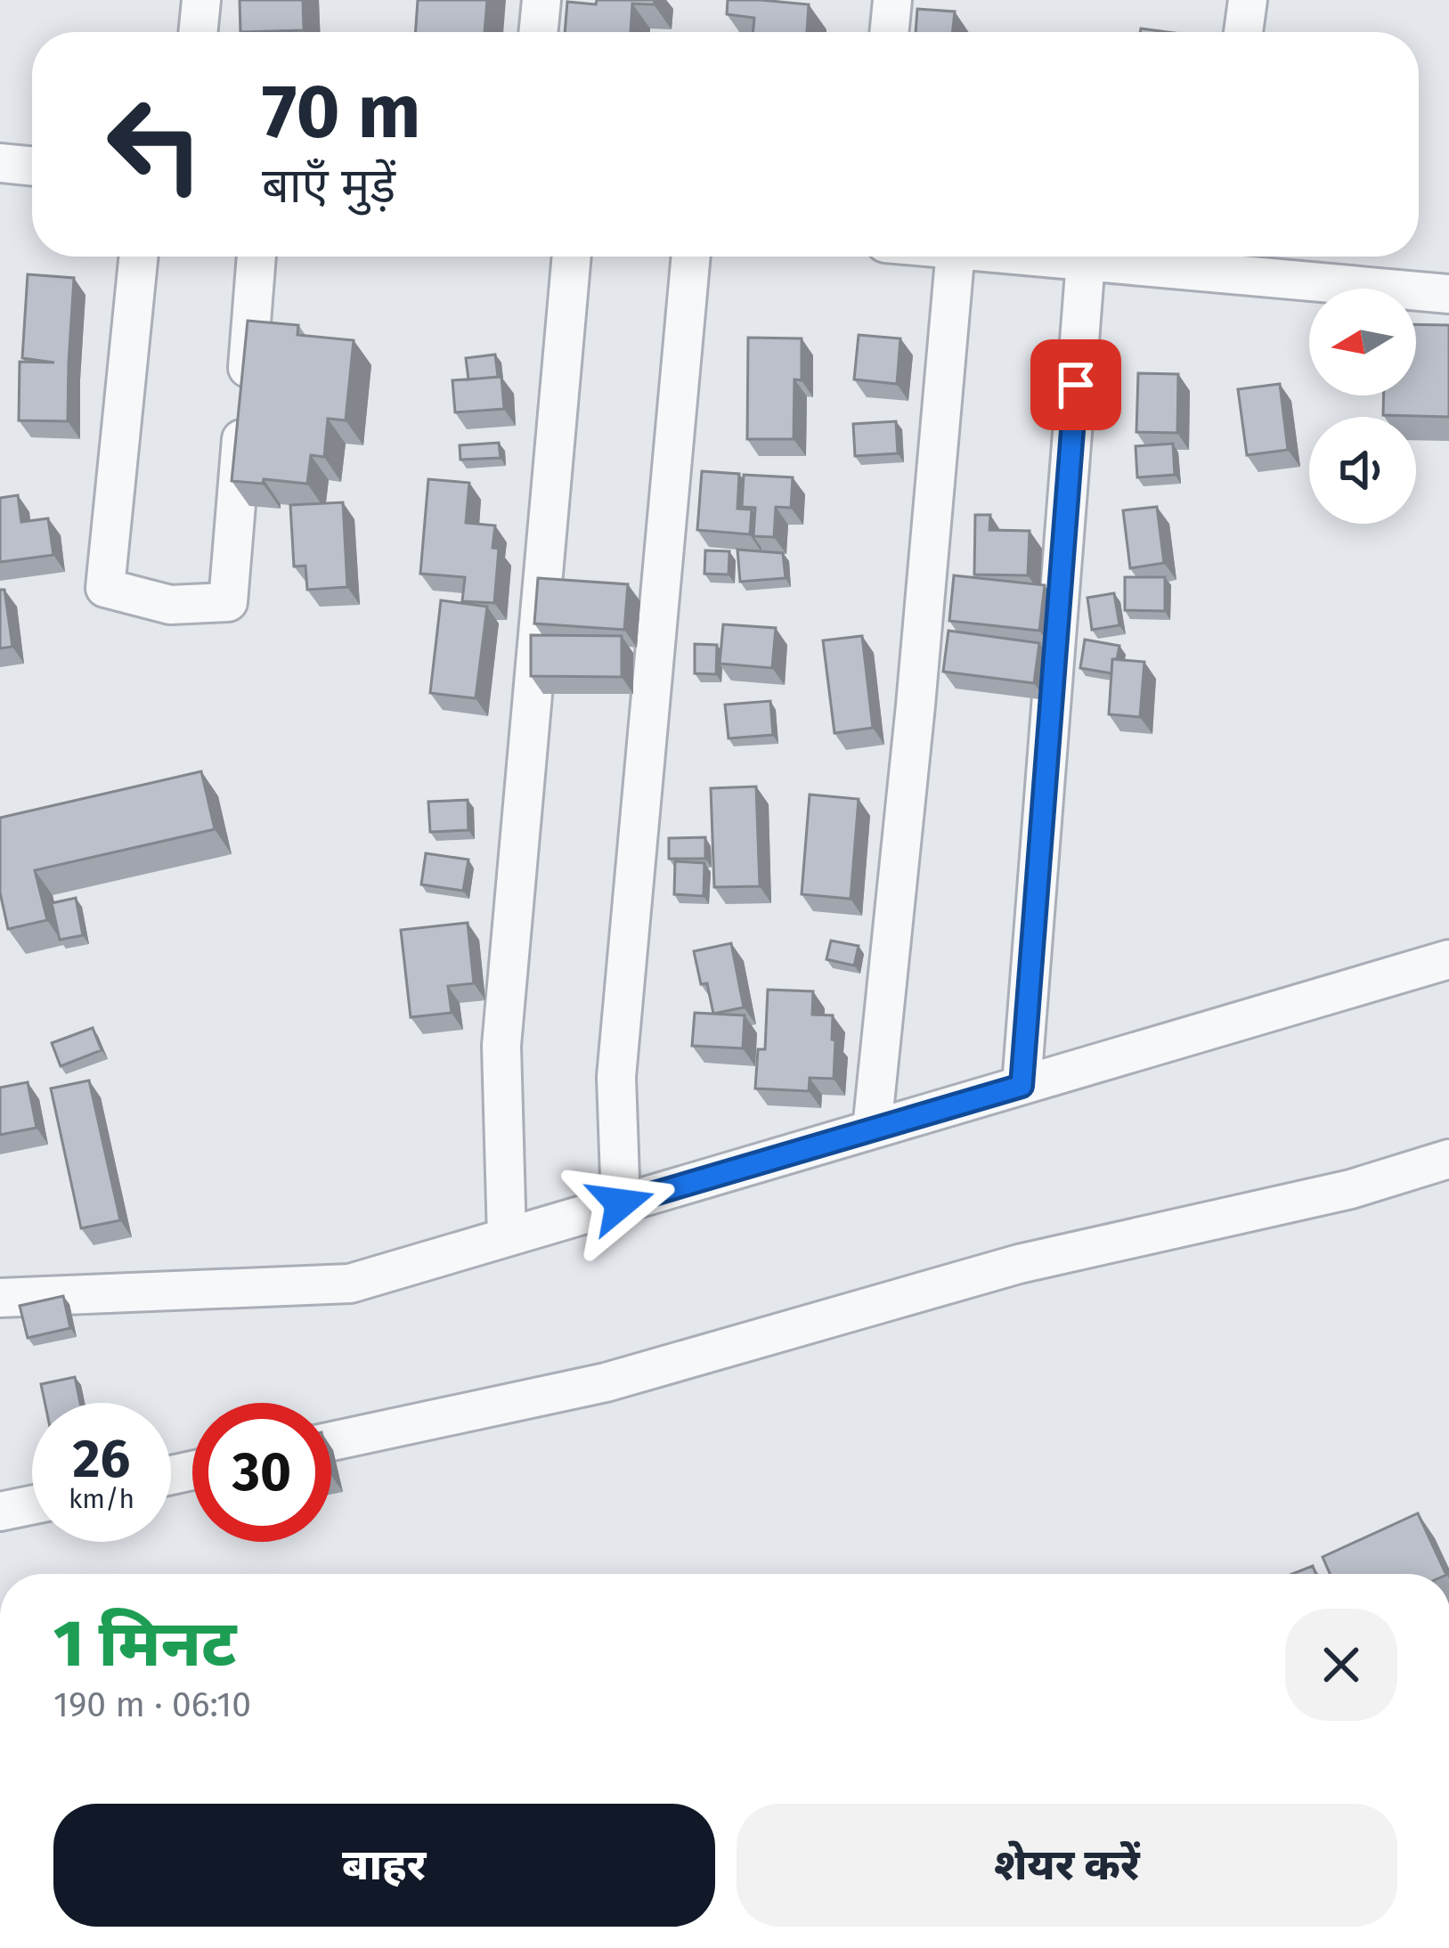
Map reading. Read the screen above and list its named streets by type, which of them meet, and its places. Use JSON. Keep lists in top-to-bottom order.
{
  "north": "left",
  "page": {
    "turn": ["70 m", "बाएँ मुड़ें"],
    "speed": "26 km/h",
    "limit": "30",
    "heading": ["1 मिनट", "190 m · 06:10"],
    "buttons": ["बाहर", "शेयर करें"]
  }
}
